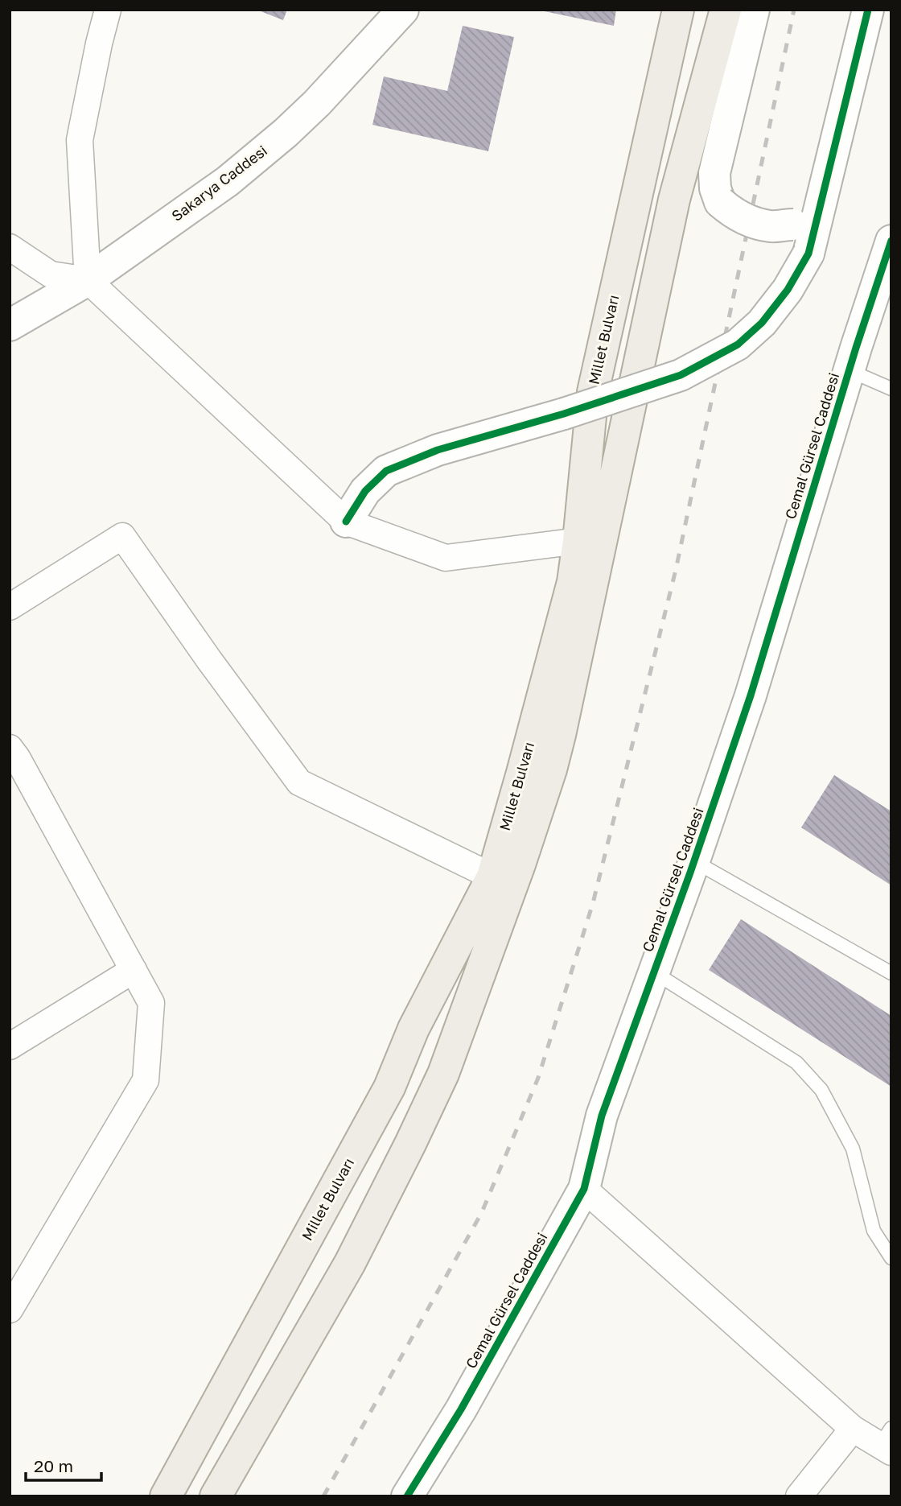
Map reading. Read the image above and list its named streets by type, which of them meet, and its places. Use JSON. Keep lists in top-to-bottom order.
{
  "streets": {
    "main road": ["Millet Bulvarı"],
    "street": ["Sakarya Caddesi", "Cemal Gürsel Caddesi"]
  },
  "scale_bar": "20 m"
}
